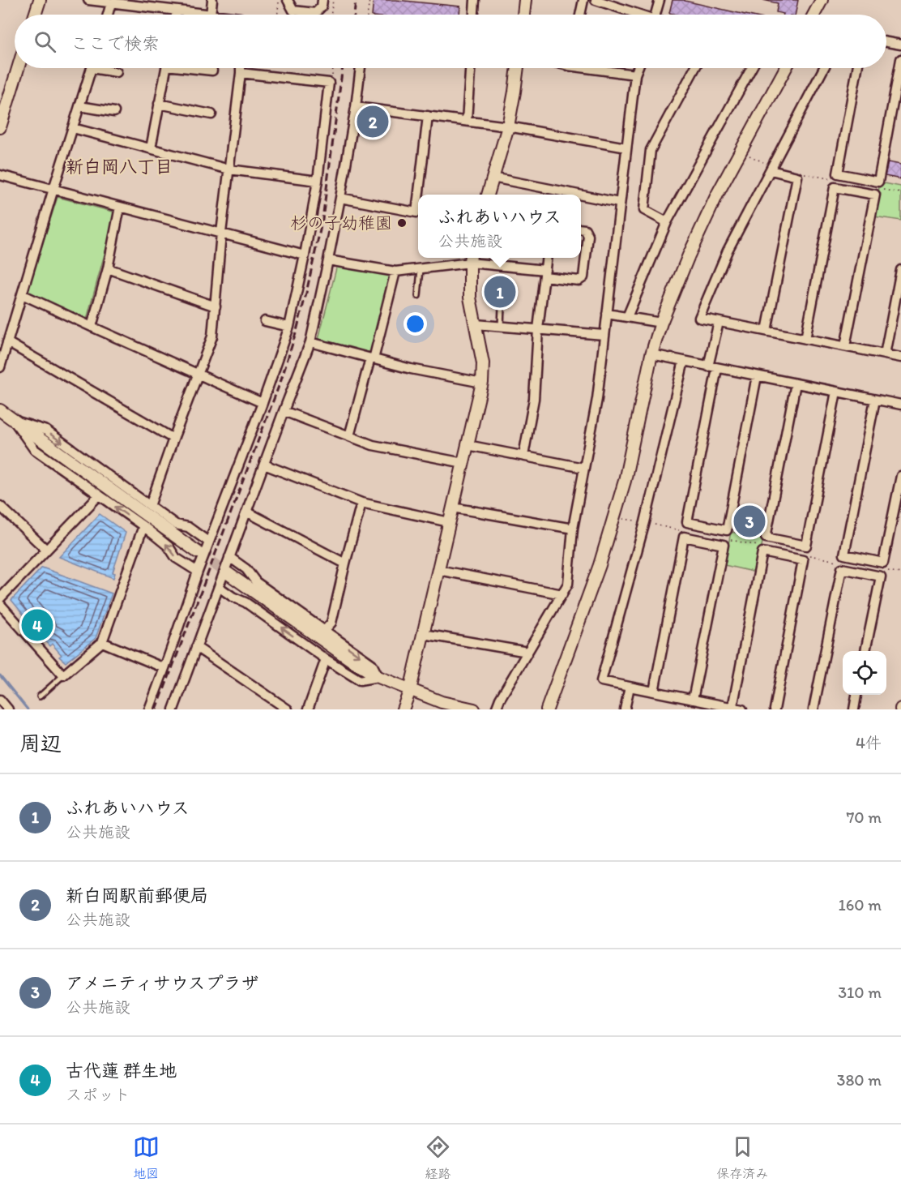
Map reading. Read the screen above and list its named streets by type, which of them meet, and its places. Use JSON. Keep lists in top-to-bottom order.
{
  "districts": ["新白岡八丁目"],
  "places": ["杉の子幼稚園"],
  "page": {
    "search": "ここで検索",
    "pins": [
      "2",
      "1",
      "3",
      "4"
    ],
    "popup": ["ふれあいハウス", "公共施設"],
    "heading": ["周辺", "4件"],
    "list": [
      {
        "mark": "1",
        "name": "ふれあいハウス",
        "note": "公共施設",
        "value": "70 m"
      },
      {
        "mark": "2",
        "name": "新白岡駅前郵便局",
        "note": "公共施設",
        "value": "160 m"
      },
      {
        "mark": "3",
        "name": "アメニティサウスプラザ",
        "note": "公共施設",
        "value": "310 m"
      },
      {
        "mark": "4",
        "name": "古代蓮 群生地",
        "note": "スポット",
        "value": "380 m"
      }
    ],
    "nav": ["地図", "経路", "保存済み"]
  }
}
